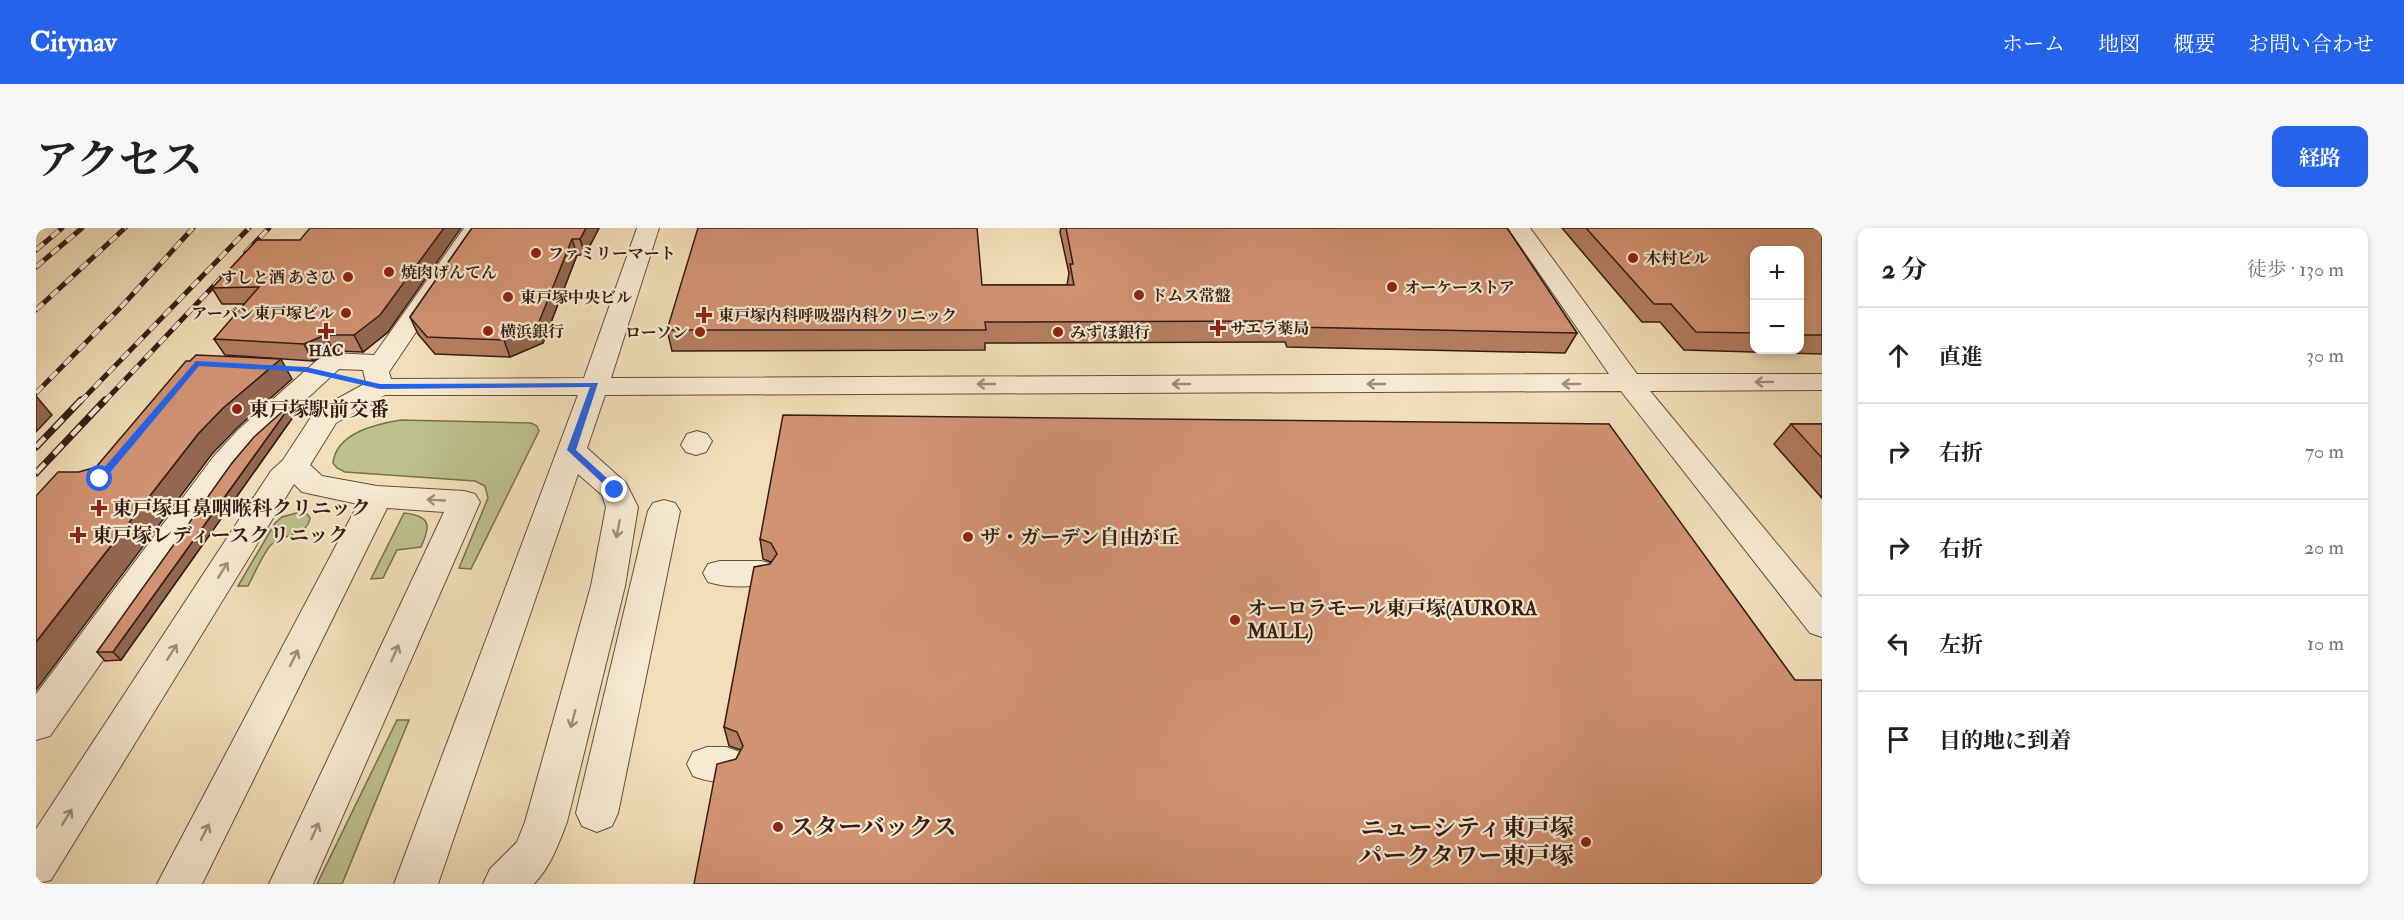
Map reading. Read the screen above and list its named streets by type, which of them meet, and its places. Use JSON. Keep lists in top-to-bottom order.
{
  "places": {
    "other": [
      "ファミリーマート",
      "木村ビル",
      "焼肉げんてん",
      "すしと酒 あさひ",
      "オーケーストア",
      "ドムス常盤",
      "東戸塚中央ビル",
      "アーバン東戸塚ビル",
      "横浜銀行",
      "ローソン",
      "みずほ銀行",
      "東戸塚駅前交番",
      "ザ・ガーデン自由が丘",
      "オーロラモール東戸塚(AURORA MALL)",
      "スターバックス",
      "ニューシティ東戸塚 パークタワー東戸塚"
    ],
    "health": [
      "東戸塚内科呼吸器内科クリニック",
      "サエラ薬局",
      "HAC",
      "東戸塚耳鼻咽喉科クリニック",
      "東戸塚レディースクリニック"
    ]
  },
  "page": {
    "header": "Citynav",
    "nav": [
      "ホーム",
      "地図",
      "概要",
      "お問い合わせ"
    ],
    "title": "アクセス",
    "buttons": "経路",
    "heading": ["2 分", "徒歩 · 130 m"],
    "map_buttons": ["+", "−"],
    "list": [
      ["直進", "30 m"],
      ["右折", "70 m"],
      ["右折", "20 m"],
      ["左折", "10 m"],
      "目的地に到着"
    ]
  }
}
